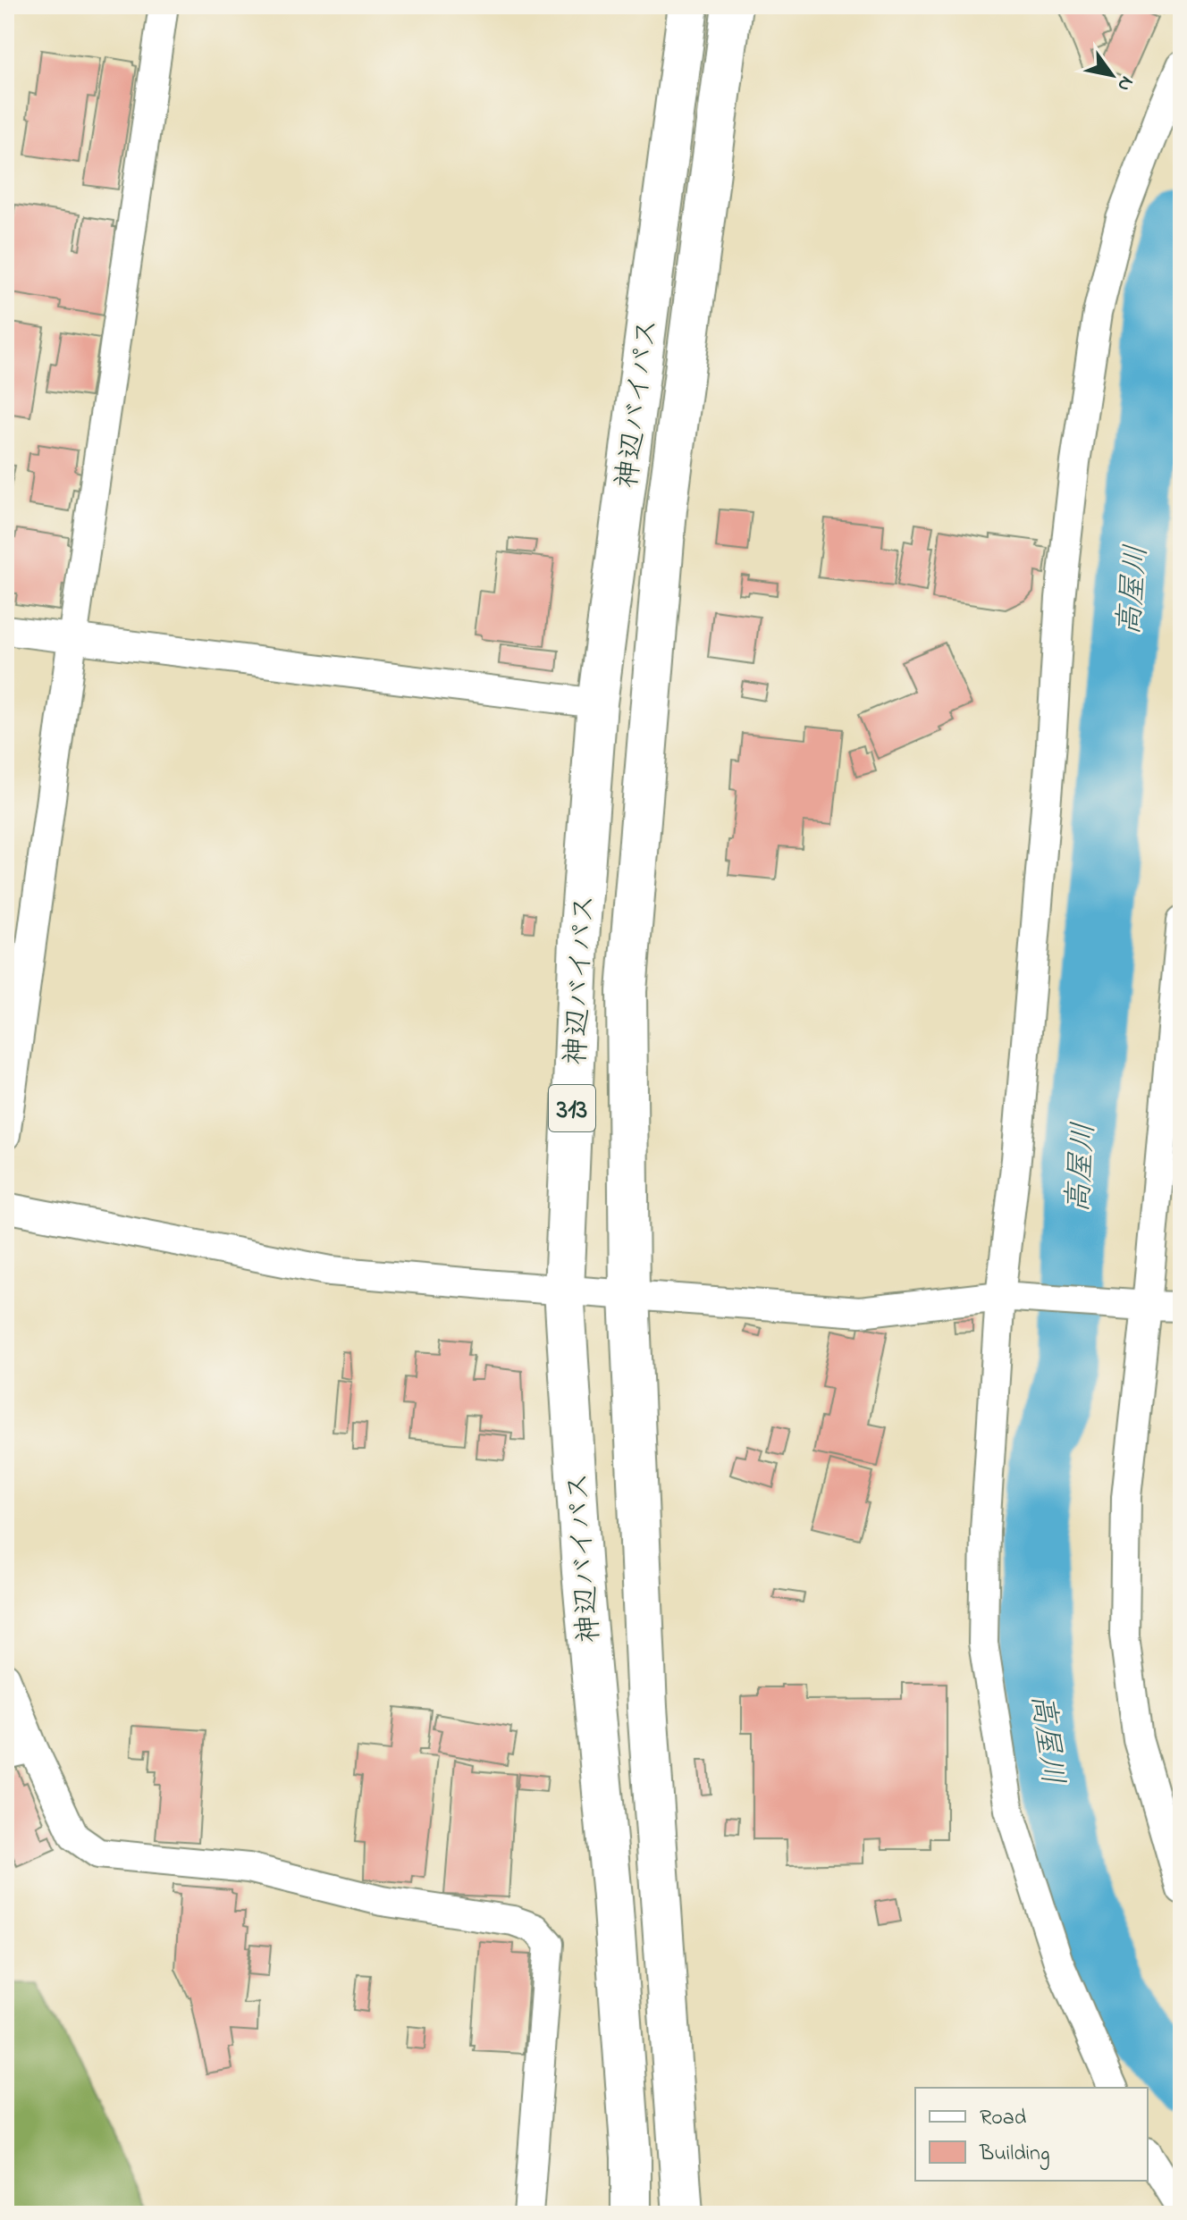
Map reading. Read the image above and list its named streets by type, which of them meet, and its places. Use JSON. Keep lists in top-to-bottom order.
{
  "streets": {
    "highway": ["神辺バイパス", "313"]
  },
  "water": ["高屋川"],
  "legend": ["Road", "Building"],
  "north": "bottom right"
}
